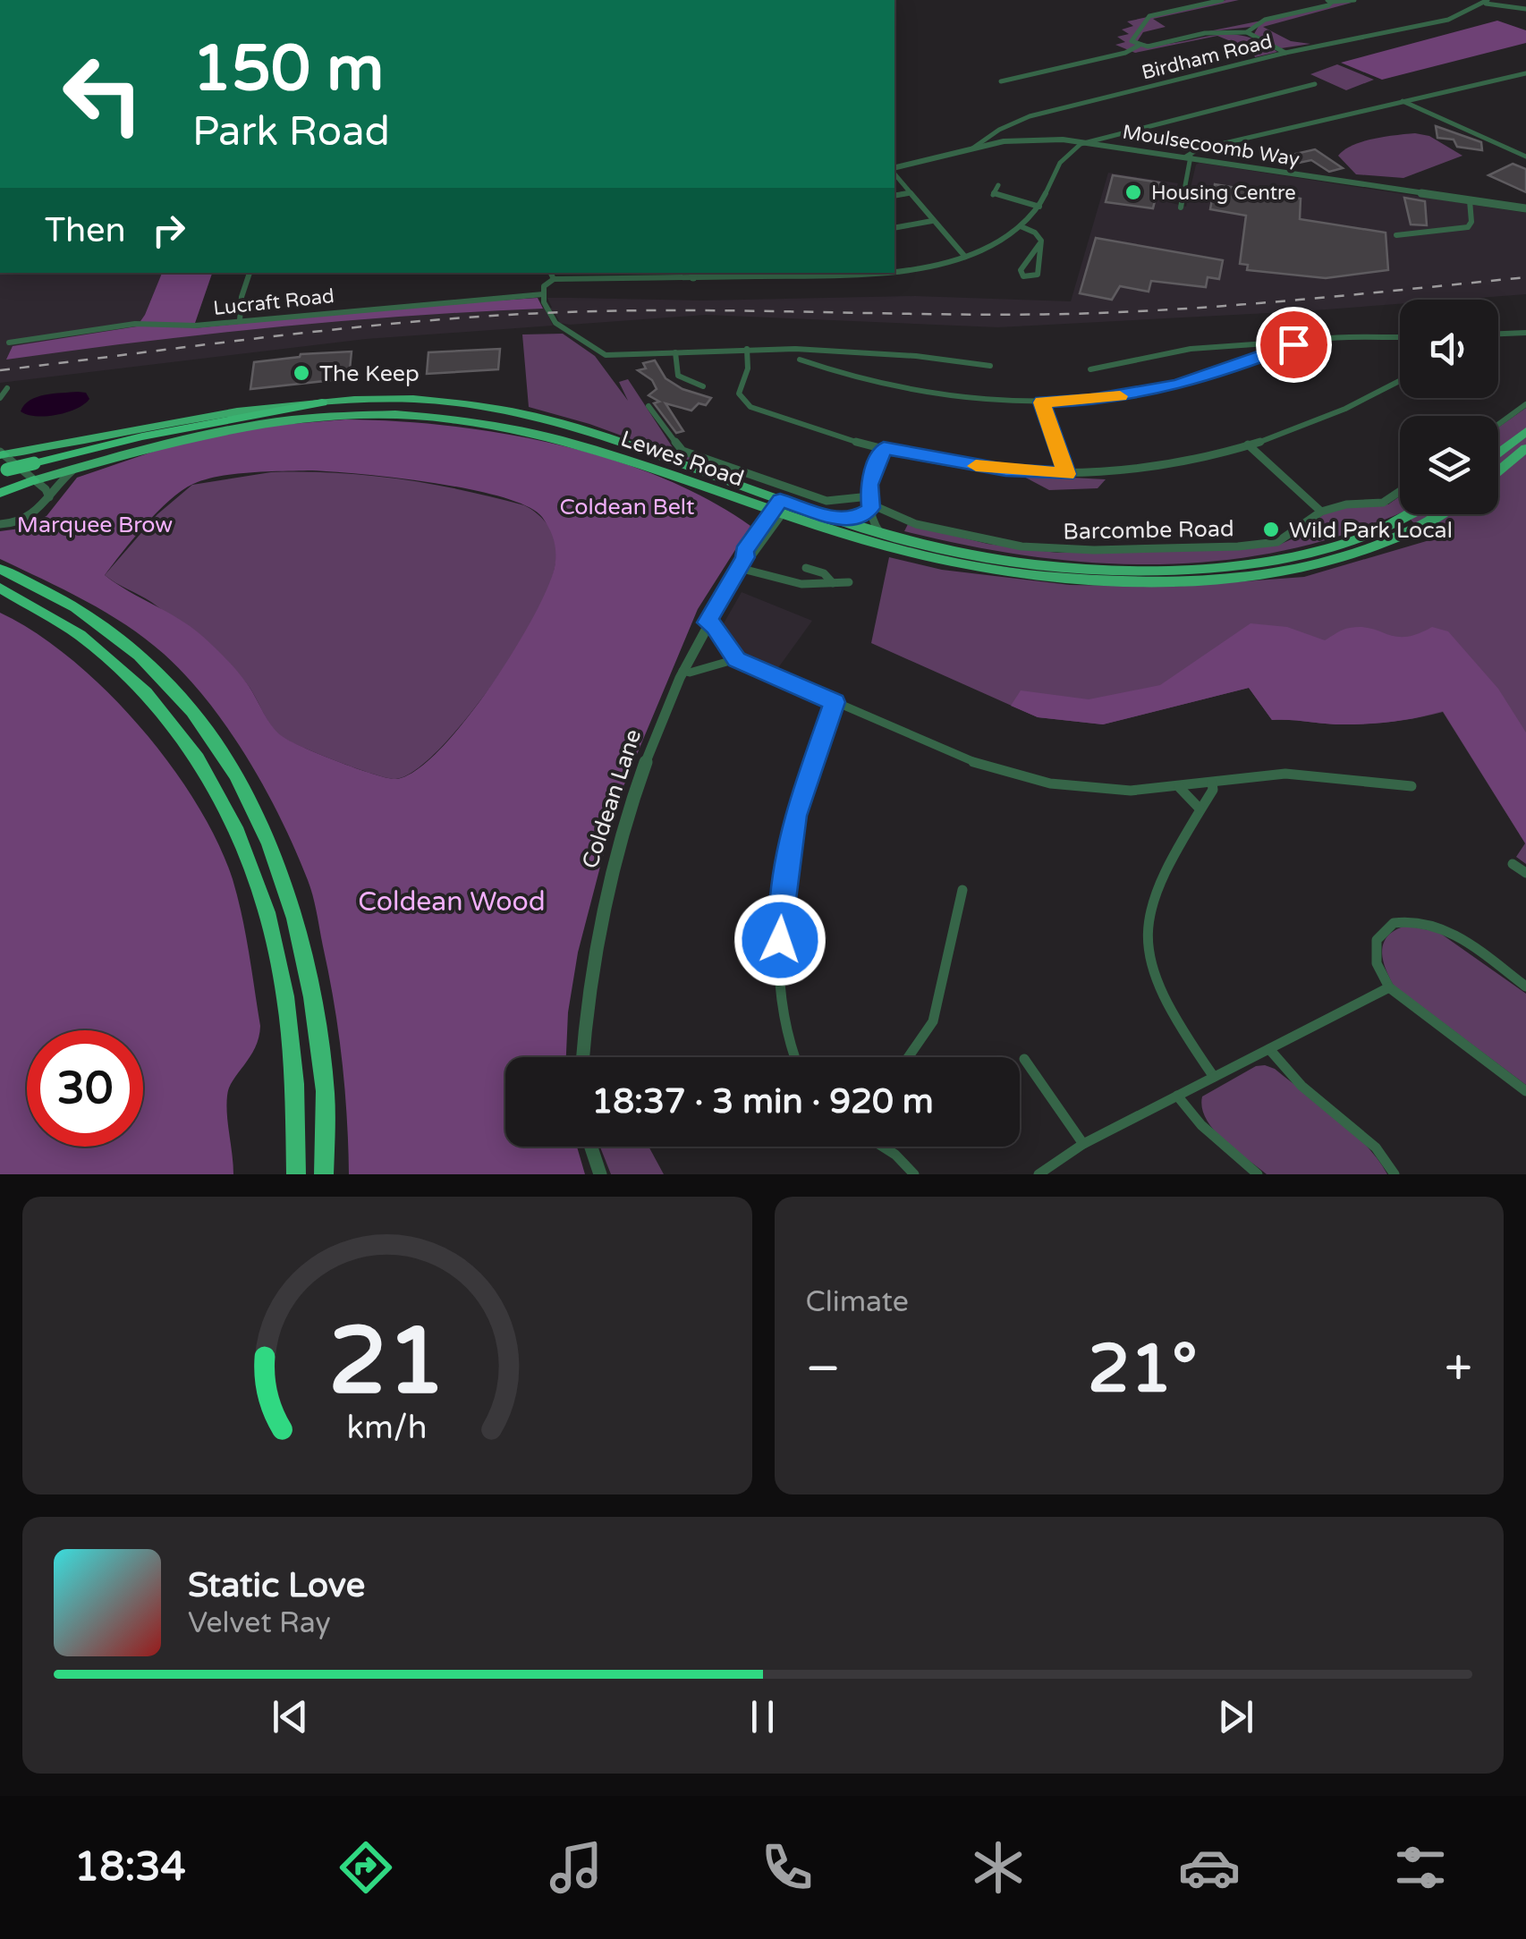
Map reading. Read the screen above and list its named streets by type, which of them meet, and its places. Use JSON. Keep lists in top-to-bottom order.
{
  "streets": {
    "main road": ["Lewes Road"],
    "street": [
      "Birdham Road",
      "Moulsecoomb Way",
      "Lucraft Road",
      "Barcombe Road",
      "Coldean Lane"
    ]
  },
  "crossings": [
    ["Birdham Road", "Moulsecoomb Way"],
    ["Lewes Road", "Coldean Lane"]
  ],
  "parks": ["Coldean Belt", "Marquee Brow", "Coldean Wood"],
  "places": ["Housing Centre", "The Keep", "Wild Park Local"],
  "page": {
    "turn": ["150 m", "Park Road"],
    "then": "Then",
    "limit": "30",
    "trip": "18:37 · 3 min · 920 m",
    "tile": "Climate",
    "heat": ["−", "21°", "+"],
    "song": ["Static Love", "Velvet Ray"],
    "tabs": "18:34",
    "gauge": ["21", "km/h"]
  }
}
